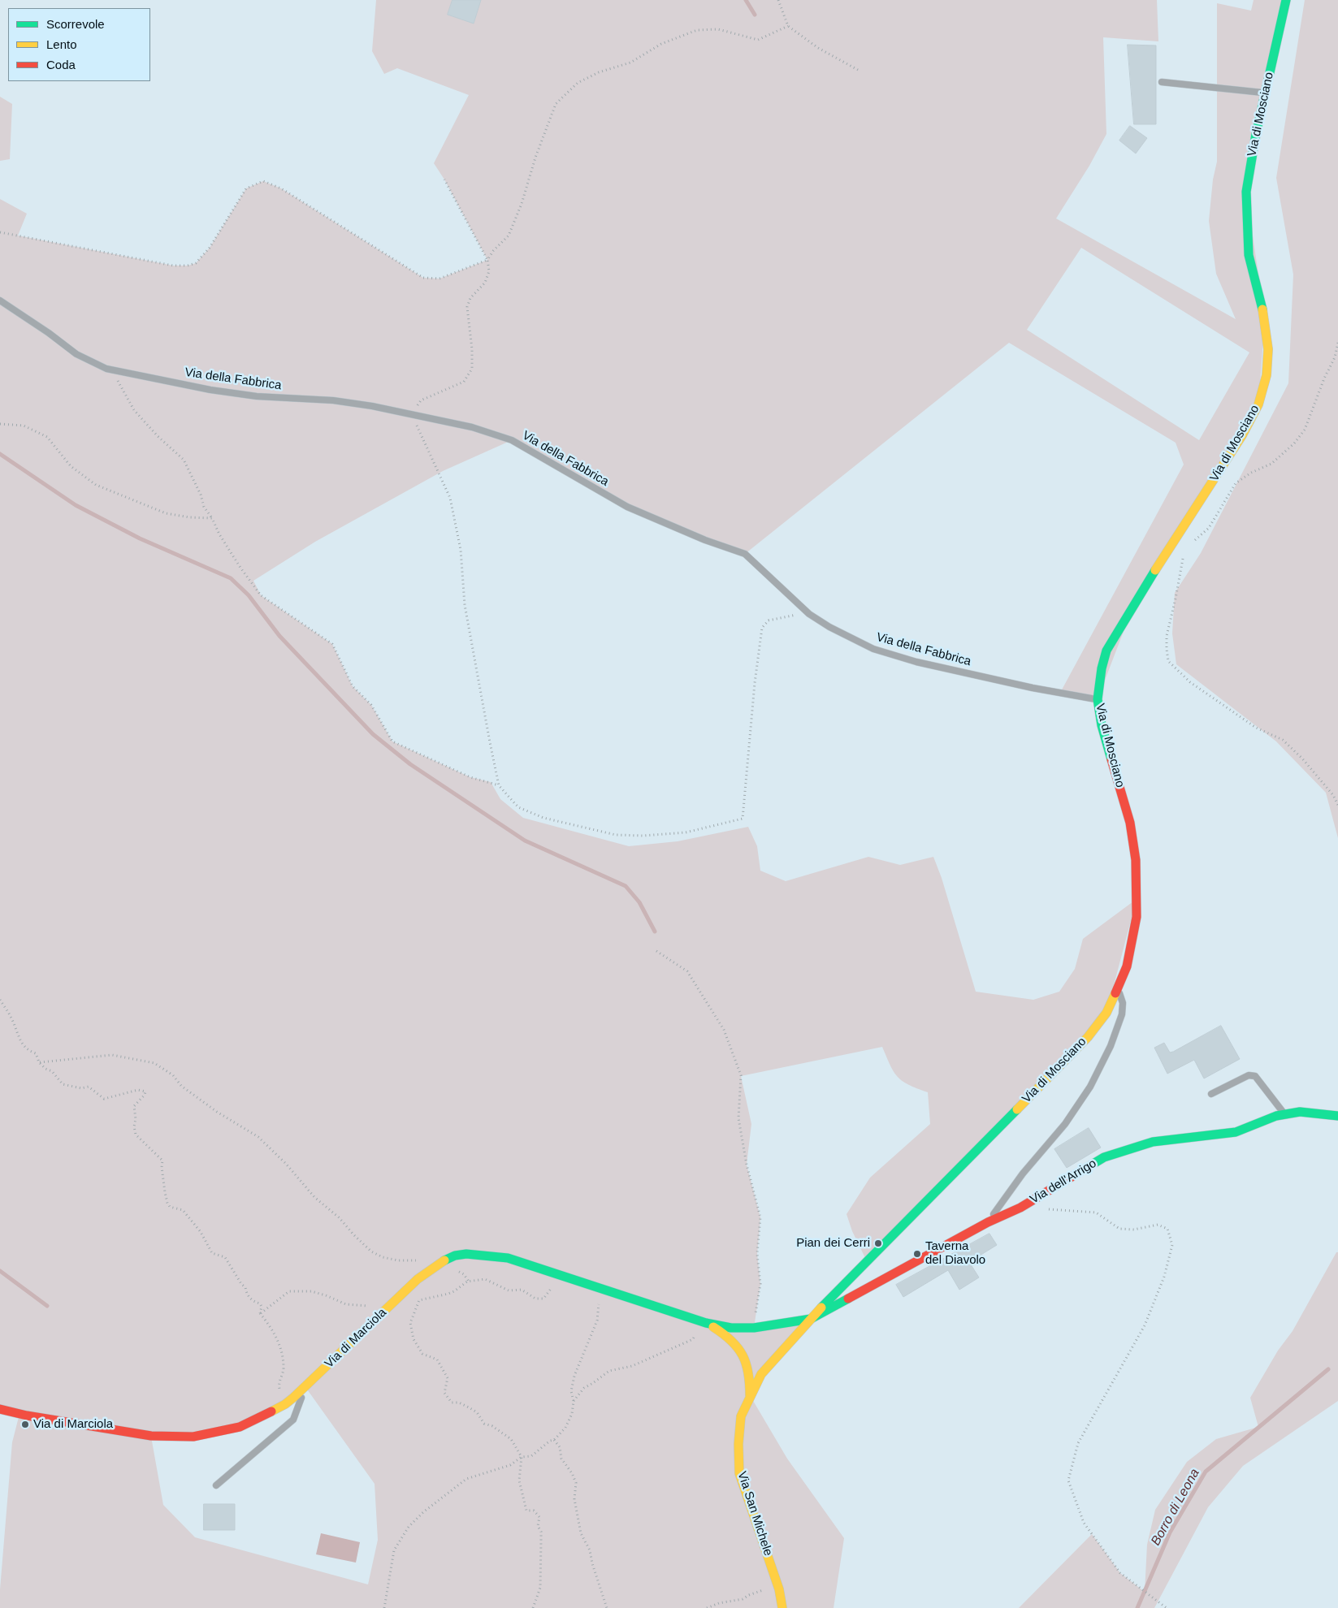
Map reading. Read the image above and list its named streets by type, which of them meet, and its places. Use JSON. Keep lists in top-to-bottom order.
{
  "streets": {
    "main road": [
      "Via di Mosciano",
      "Via dell'Arrigo",
      "Via di Marciola",
      "Via San Michele"
    ],
    "lane": ["Via della Fabbrica"]
  },
  "crossings": [
    ["Via di Mosciano", "Via della Fabbrica"],
    ["Via di Mosciano", "Via dell'Arrigo"],
    ["Via di Mosciano", "Via di Marciola"],
    ["Via di Mosciano", "Via San Michele"],
    ["Via dell'Arrigo", "Via di Marciola"],
    ["Via dell'Arrigo", "Via San Michele"],
    ["Via di Marciola", "Via San Michele"]
  ],
  "water": ["Borro di Leona"],
  "places": ["Pian dei Cerri", "Taverna del Diavolo", "Via di Marciola"],
  "legend": ["Scorrevole", "Lento", "Coda"]
}
